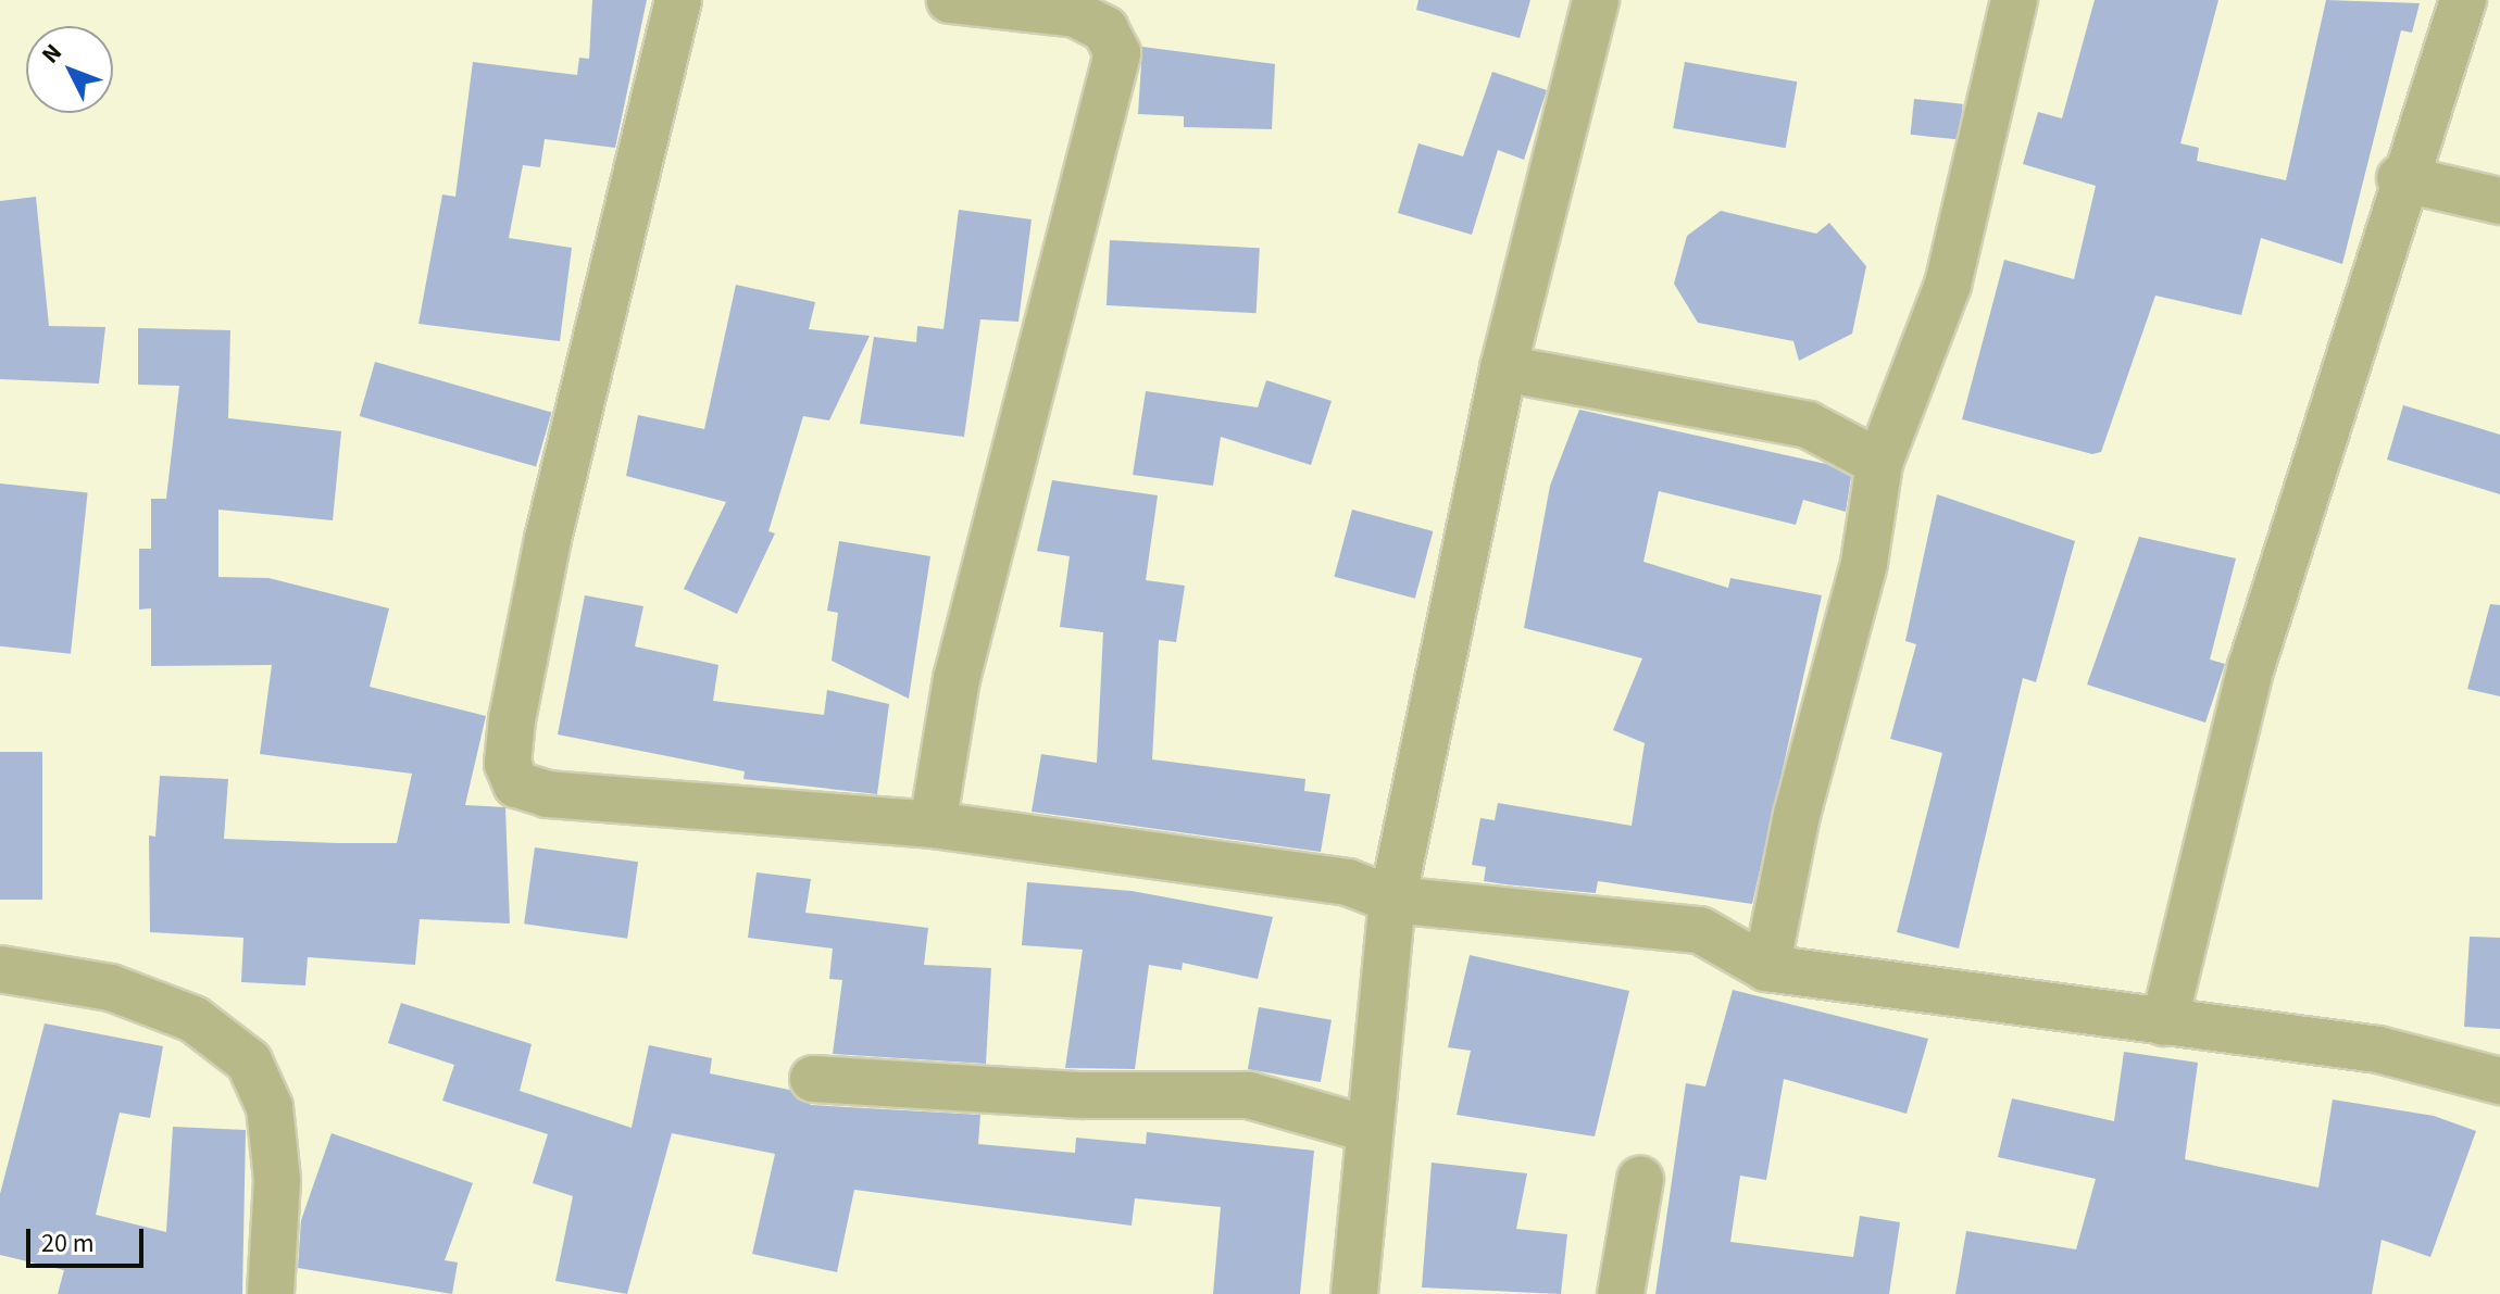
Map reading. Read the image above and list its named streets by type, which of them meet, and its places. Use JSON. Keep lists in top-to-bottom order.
{
  "scale_bar": "20 m",
  "north": "top left"
}
